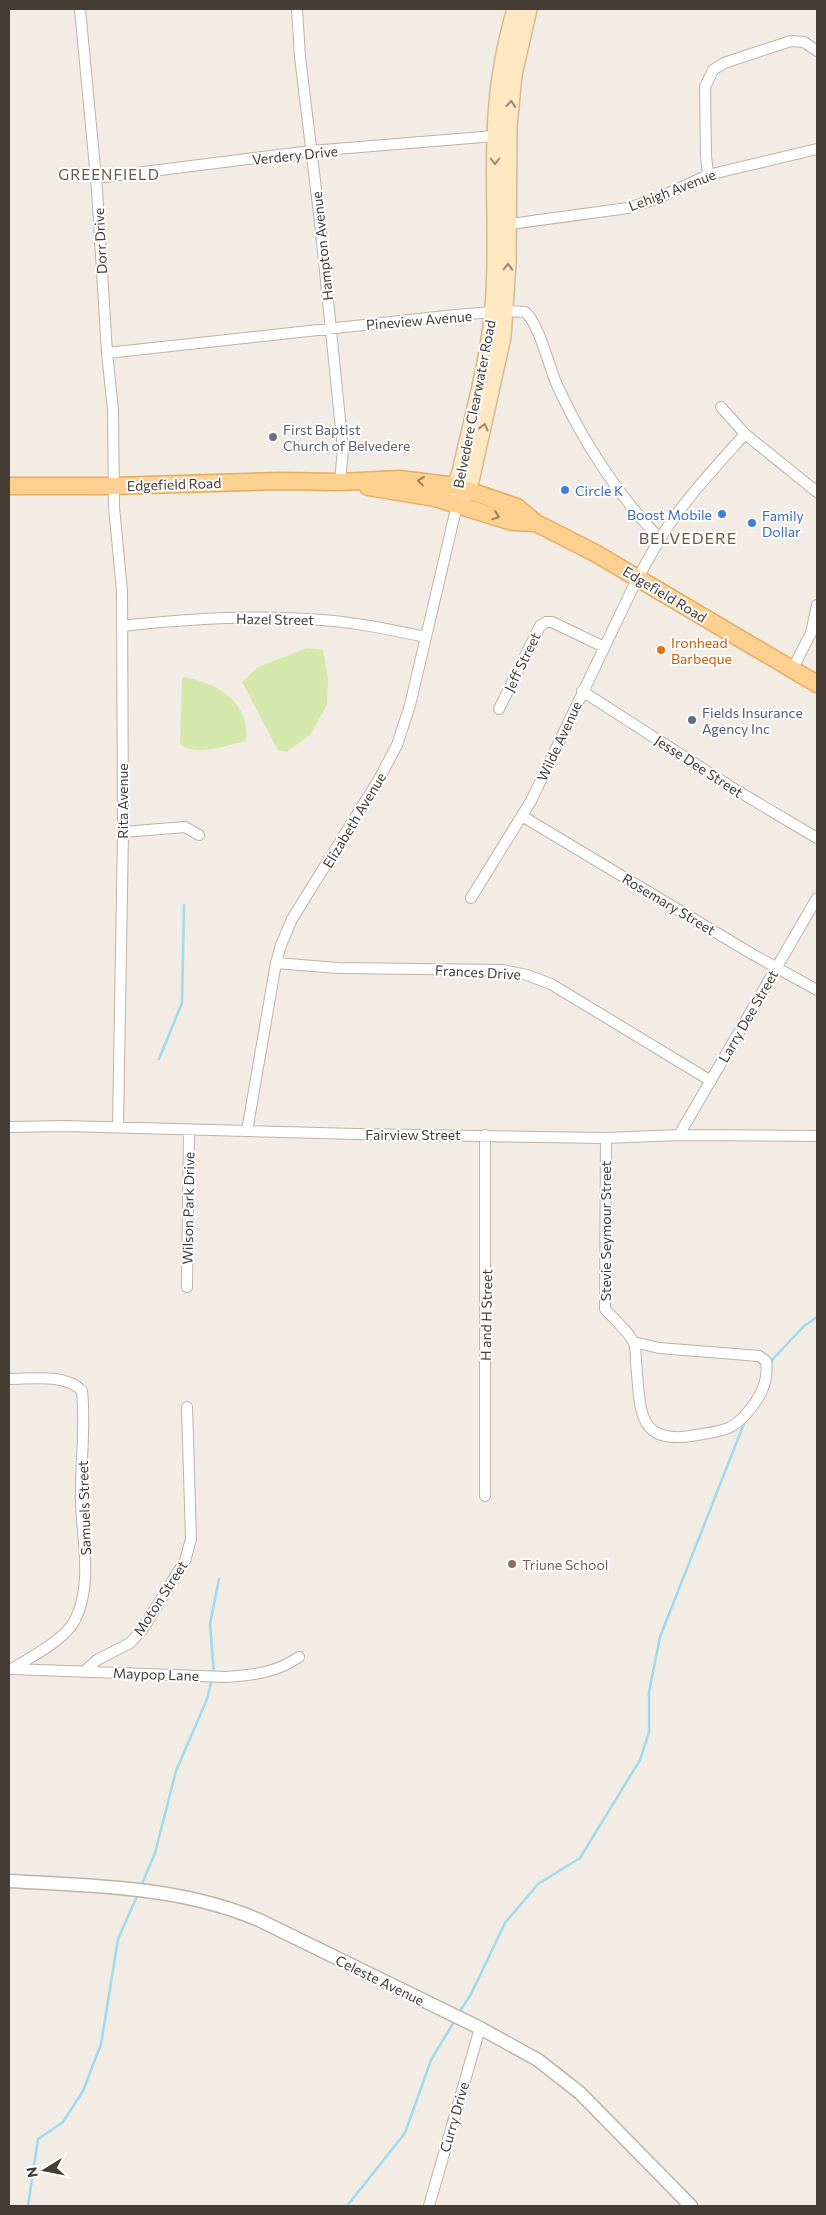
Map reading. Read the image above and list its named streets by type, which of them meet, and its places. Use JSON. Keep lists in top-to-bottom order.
{
  "streets": {
    "main road": ["Belvedere Clearwater Road", "Edgefield Road"],
    "street": [
      "Verdery Drive",
      "Lehigh Avenue",
      "Dorr Drive",
      "Hampton Avenue",
      "Pineview Avenue",
      "Hazel Street",
      "Jeff Street",
      "Wilde Avenue",
      "Jesse Dee Street",
      "Rita Avenue",
      "Elizabeth Avenue",
      "Rosemary Street",
      "Frances Drive",
      "Larry Dee Street",
      "Fairview Street",
      "Wilson Park Drive",
      "Stevie Seymour Street",
      "H and H Street",
      "Samuels Street",
      "Moton Street",
      "Maypop Lane",
      "Celeste Avenue",
      "Curry Drive"
    ]
  },
  "crossings": [
    ["Verdery Drive", "Dorr Drive"],
    ["Verdery Drive", "Hampton Avenue"],
    ["Verdery Drive", "Belvedere Clearwater Road"],
    ["Lehigh Avenue", "Belvedere Clearwater Road"],
    ["Dorr Drive", "Pineview Avenue"],
    ["Dorr Drive", "Edgefield Road"],
    ["Dorr Drive", "Rita Avenue"],
    ["Hampton Avenue", "Pineview Avenue"],
    ["Hampton Avenue", "Edgefield Road"],
    ["Pineview Avenue", "Belvedere Clearwater Road"],
    ["Pineview Avenue", "Wilde Avenue"],
    ["Belvedere Clearwater Road", "Edgefield Road"],
    ["Belvedere Clearwater Road", "Elizabeth Avenue"],
    ["Edgefield Road", "Wilde Avenue"],
    ["Edgefield Road", "Rita Avenue"],
    ["Edgefield Road", "Elizabeth Avenue"],
    ["Hazel Street", "Rita Avenue"],
    ["Hazel Street", "Elizabeth Avenue"],
    ["Jeff Street", "Wilde Avenue"],
    ["Wilde Avenue", "Jesse Dee Street"],
    ["Wilde Avenue", "Rosemary Street"],
    ["Rita Avenue", "Fairview Street"],
    ["Elizabeth Avenue", "Frances Drive"],
    ["Elizabeth Avenue", "Fairview Street"],
    ["Rosemary Street", "Larry Dee Street"],
    ["Frances Drive", "Larry Dee Street"],
    ["Larry Dee Street", "Fairview Street"],
    ["Fairview Street", "Wilson Park Drive"],
    ["Fairview Street", "Stevie Seymour Street"],
    ["Fairview Street", "H and H Street"],
    ["Samuels Street", "Maypop Lane"],
    ["Moton Street", "Maypop Lane"],
    ["Celeste Avenue", "Curry Drive"]
  ],
  "districts": ["GREENFIELD", "BELVEDERE"],
  "places": [
    "First Baptist Church of Belvedere",
    "Circle K",
    "Boost Mobile",
    "Family Dollar",
    "Ironhead Barbeque",
    "Fields Insurance Agency Inc",
    "Triune School"
  ],
  "north": "left"
}
